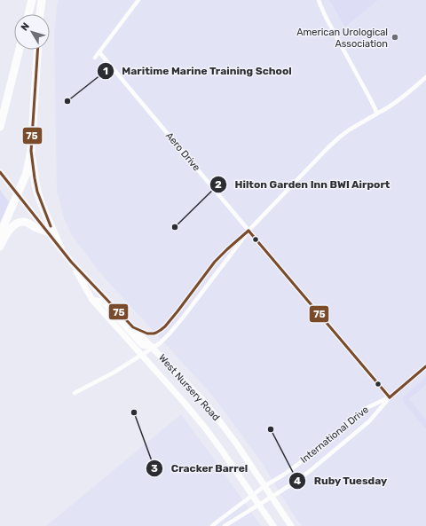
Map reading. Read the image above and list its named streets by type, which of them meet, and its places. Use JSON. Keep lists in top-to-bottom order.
{
  "streets": {
    "main road": ["West Nursery Road"],
    "street": ["Aero Drive", "International Drive"]
  },
  "crossings": [
    ["Aero Drive", "International Drive"],
    ["West Nursery Road", "International Drive"]
  ],
  "places": [
    "American Urological Association",
    "Maritime Marine Training School",
    "Hilton Garden Inn BWI Airport",
    "Cracker Barrel",
    "Ruby Tuesday"
  ],
  "lines": ["transit line 75"],
  "north": "top left"
}
